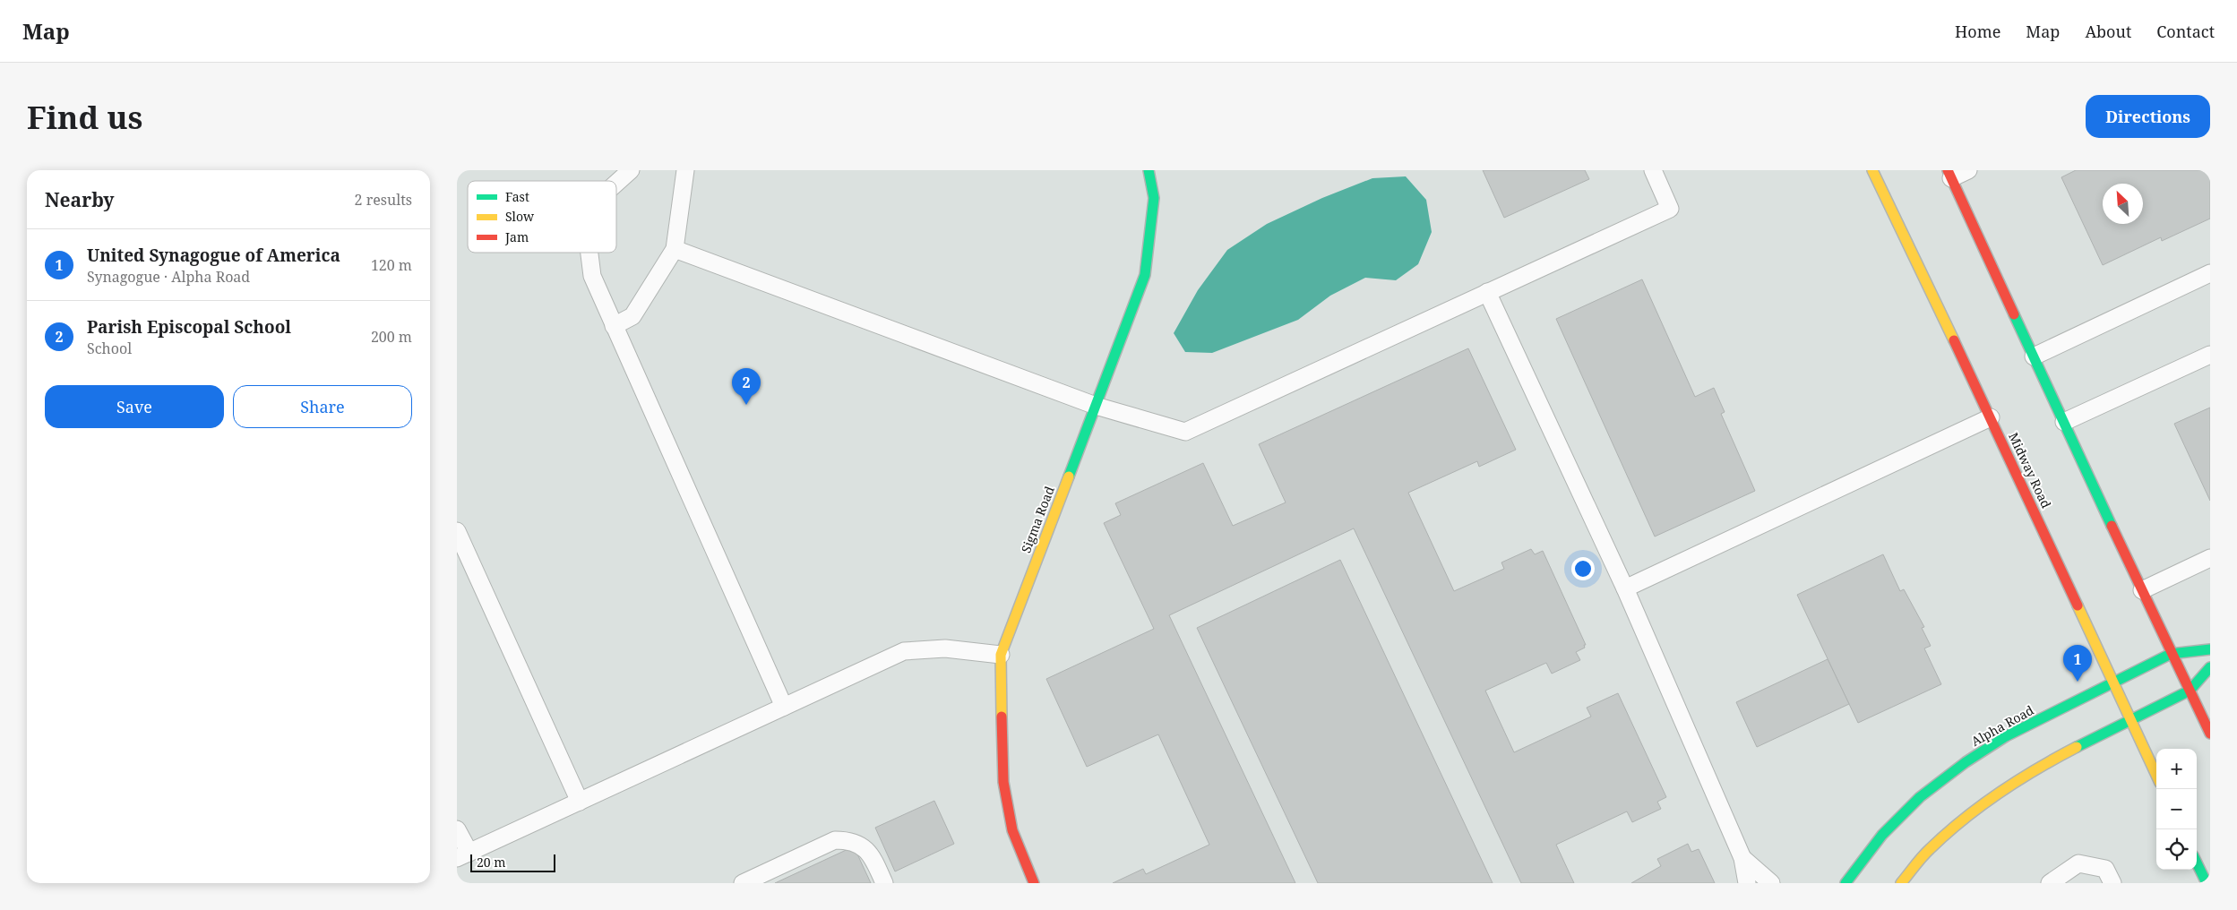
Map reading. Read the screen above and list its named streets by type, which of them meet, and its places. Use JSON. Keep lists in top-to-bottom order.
{
  "streets": {
    "street": ["Midway Road", "Sigma Road", "Alpha Road"]
  },
  "crossings": [
    ["Midway Road", "Alpha Road"]
  ],
  "legend": ["Fast", "Slow", "Jam"],
  "scale_bar": "20 m",
  "north": "top left",
  "page": {
    "header": "Map",
    "nav": [
      "Home",
      "Map",
      "About",
      "Contact"
    ],
    "buttons": [
      "Directions",
      ["Save", "Share"]
    ],
    "title": "Find us",
    "heading": ["Nearby", "2 results"],
    "list": [
      {
        "mark": "1",
        "name": "United Synagogue of America",
        "note": "Synagogue · Alpha Road",
        "value": "120 m"
      },
      {
        "mark": "2",
        "name": "Parish Episcopal School",
        "note": "School",
        "value": "200 m"
      }
    ],
    "pins": ["2", "1"],
    "map_buttons": ["+", "−"],
    "scale": "20 m"
  }
}
